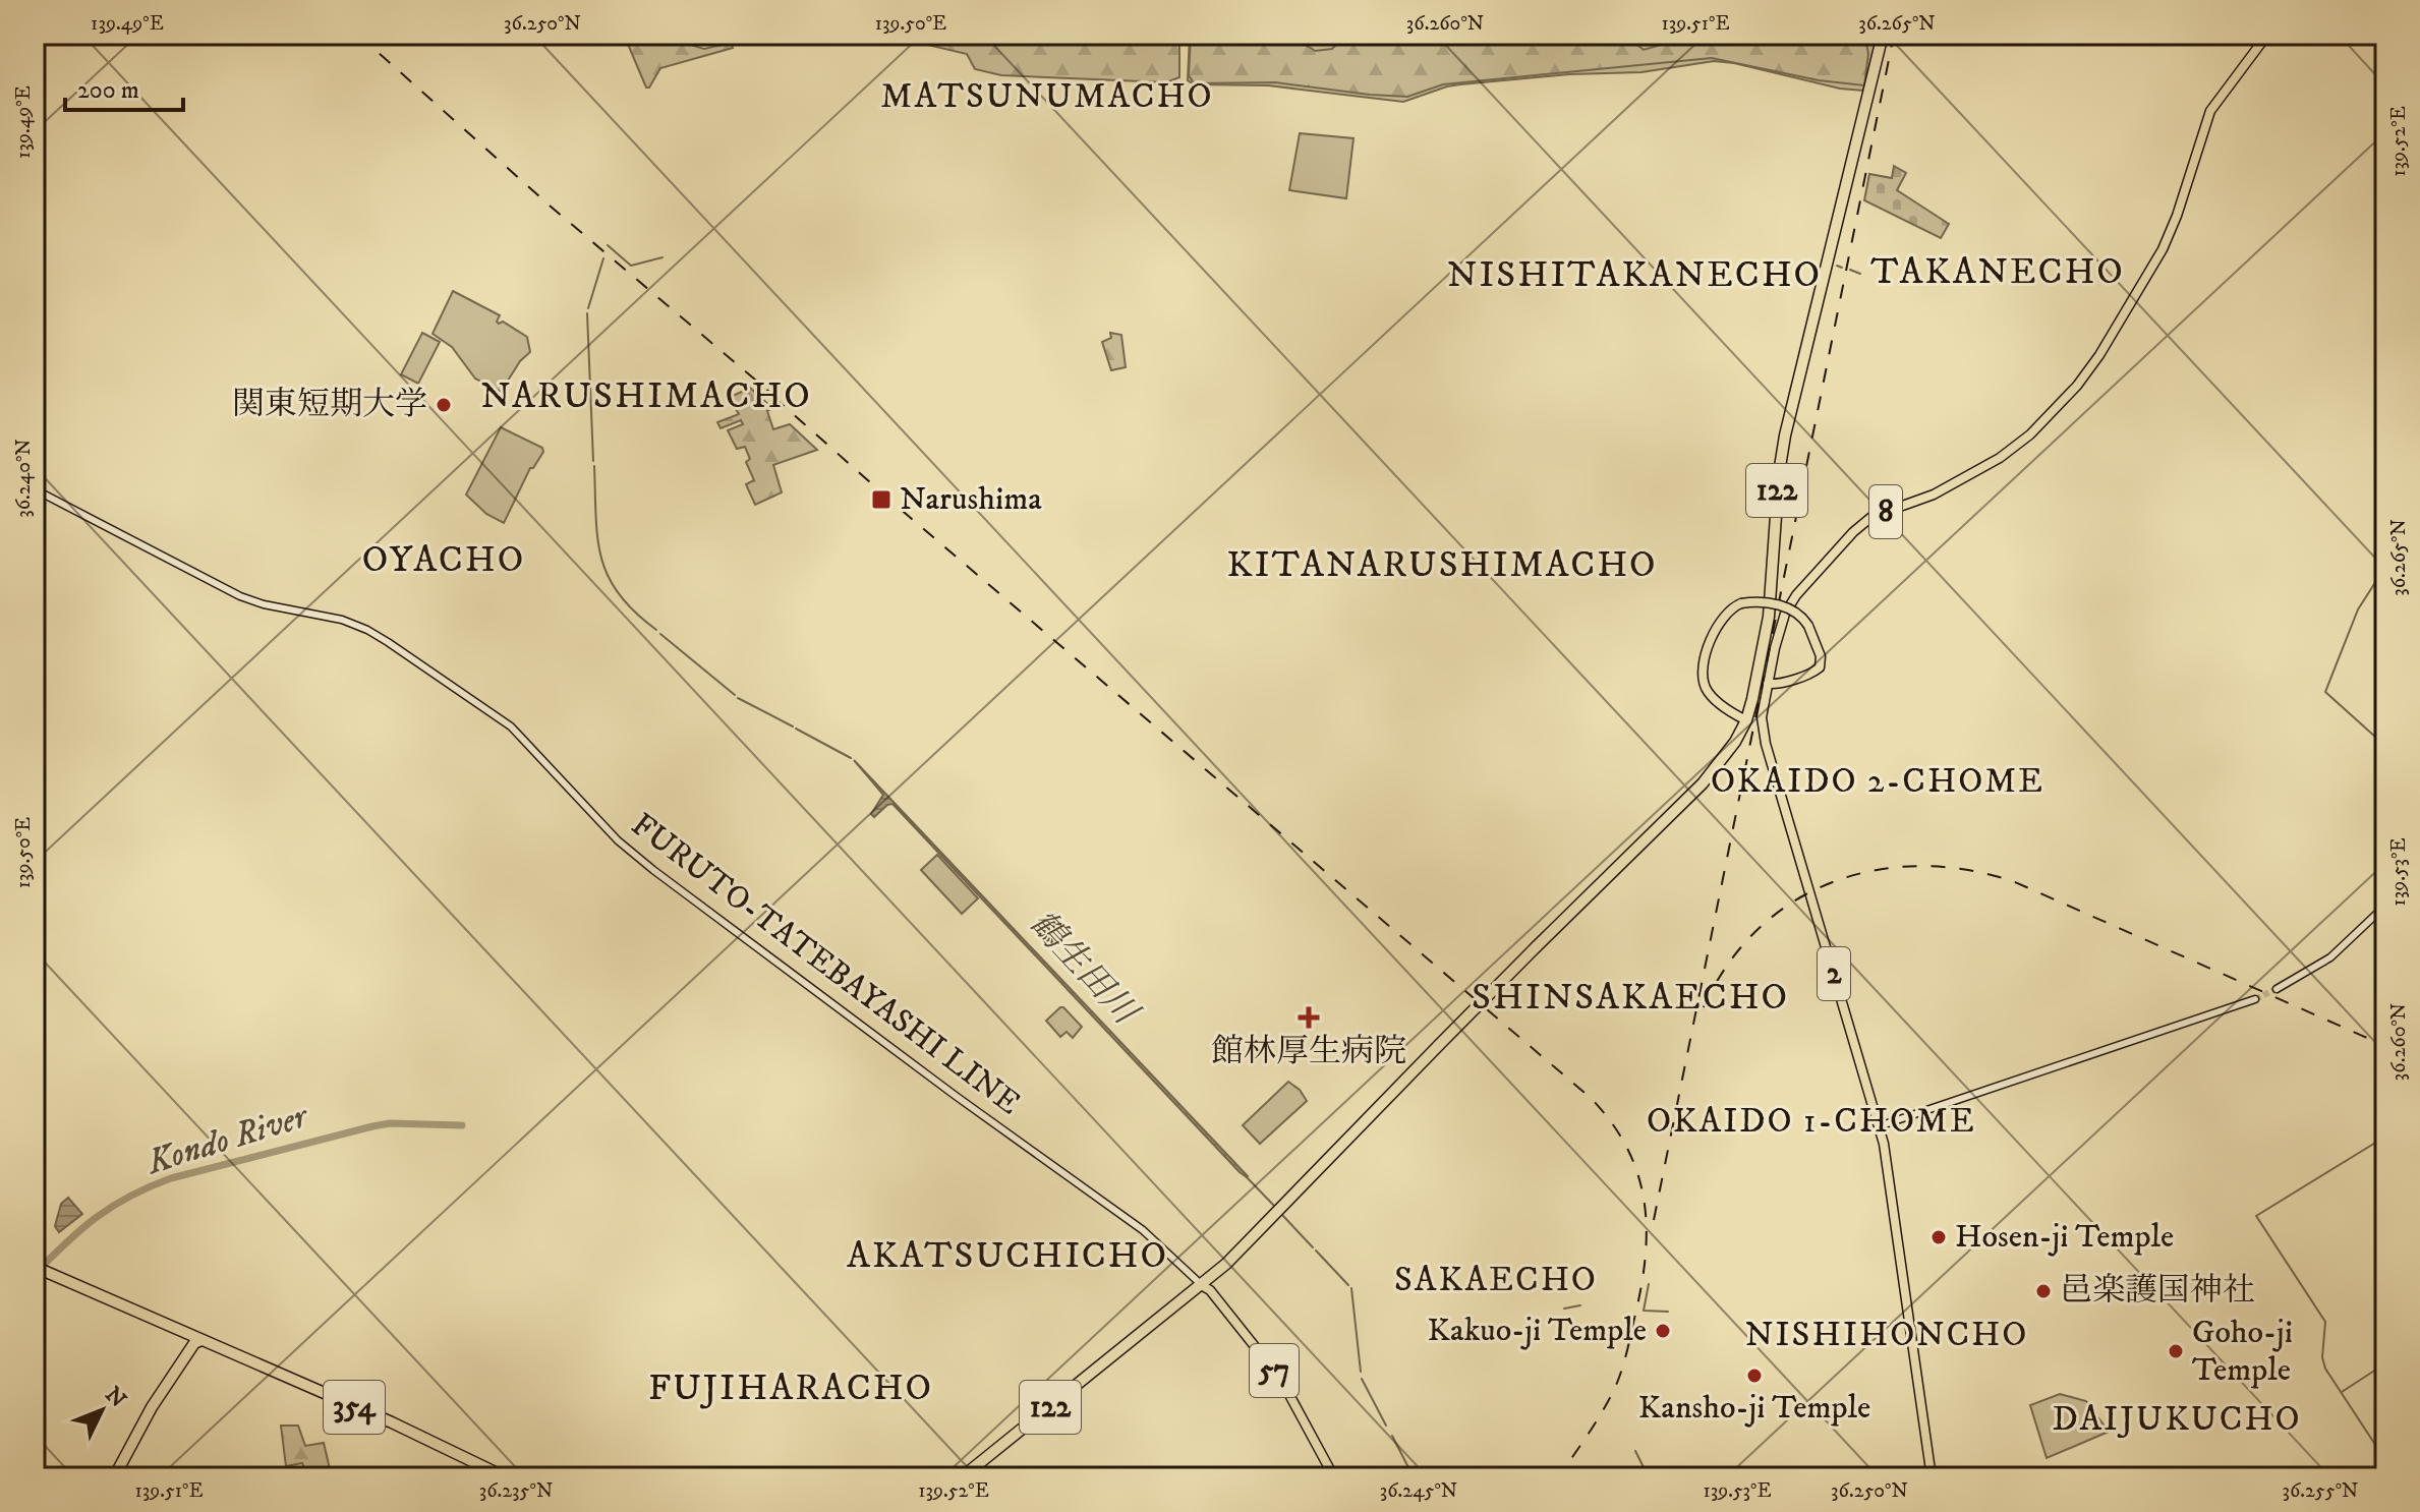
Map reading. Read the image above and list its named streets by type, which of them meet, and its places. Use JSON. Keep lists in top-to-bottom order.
{
  "streets": {
    "highway": ["122", "354"],
    "main road": [
      "8",
      "FURUTO-TATEBAYASHI LINE",
      "2",
      "57"
    ]
  },
  "crossings": [
    ["122", "FURUTO-TATEBAYASHI LINE"],
    ["122", "57"],
    ["8", "2"],
    ["FURUTO-TATEBAYASHI LINE", "57"]
  ],
  "districts": [
    "MATSUNUMACHO",
    "TAKANECHO",
    "NISHITAKANECHO",
    "NARUSHIMACHO",
    "OYACHO",
    "KITANARUSHIMACHO",
    "OKAIDO 2-CHOME",
    "SHINSAKAECHO",
    "OKAIDO 1-CHOME",
    "AKATSUCHICHO",
    "SAKAECHO",
    "NISHIHONCHO",
    "FUJIHARACHO",
    "DAIJUKUCHO"
  ],
  "water": ["鶴生田川", "Kondo River"],
  "places": {
    "other": [
      "関東短期大学",
      "Hosen-ji Temple",
      "邑楽護国神社",
      "Kakuo-ji Temple",
      "Goho-ji Temple",
      "Kansho-ji Temple"
    ],
    "transit": ["Narushima"],
    "health": ["館林厚生病院"]
  },
  "scale_bar": "200 m",
  "north": "top right",
  "coordinates": [
    "139.49°E",
    "36.250°N",
    "139.50°E",
    "36.260°N",
    "139.51°E",
    "36.265°N",
    "139.52°E",
    "36.240°N",
    "139.53°E",
    "36.235°N",
    "36.245°N",
    "36.255°N"
  ]
}
